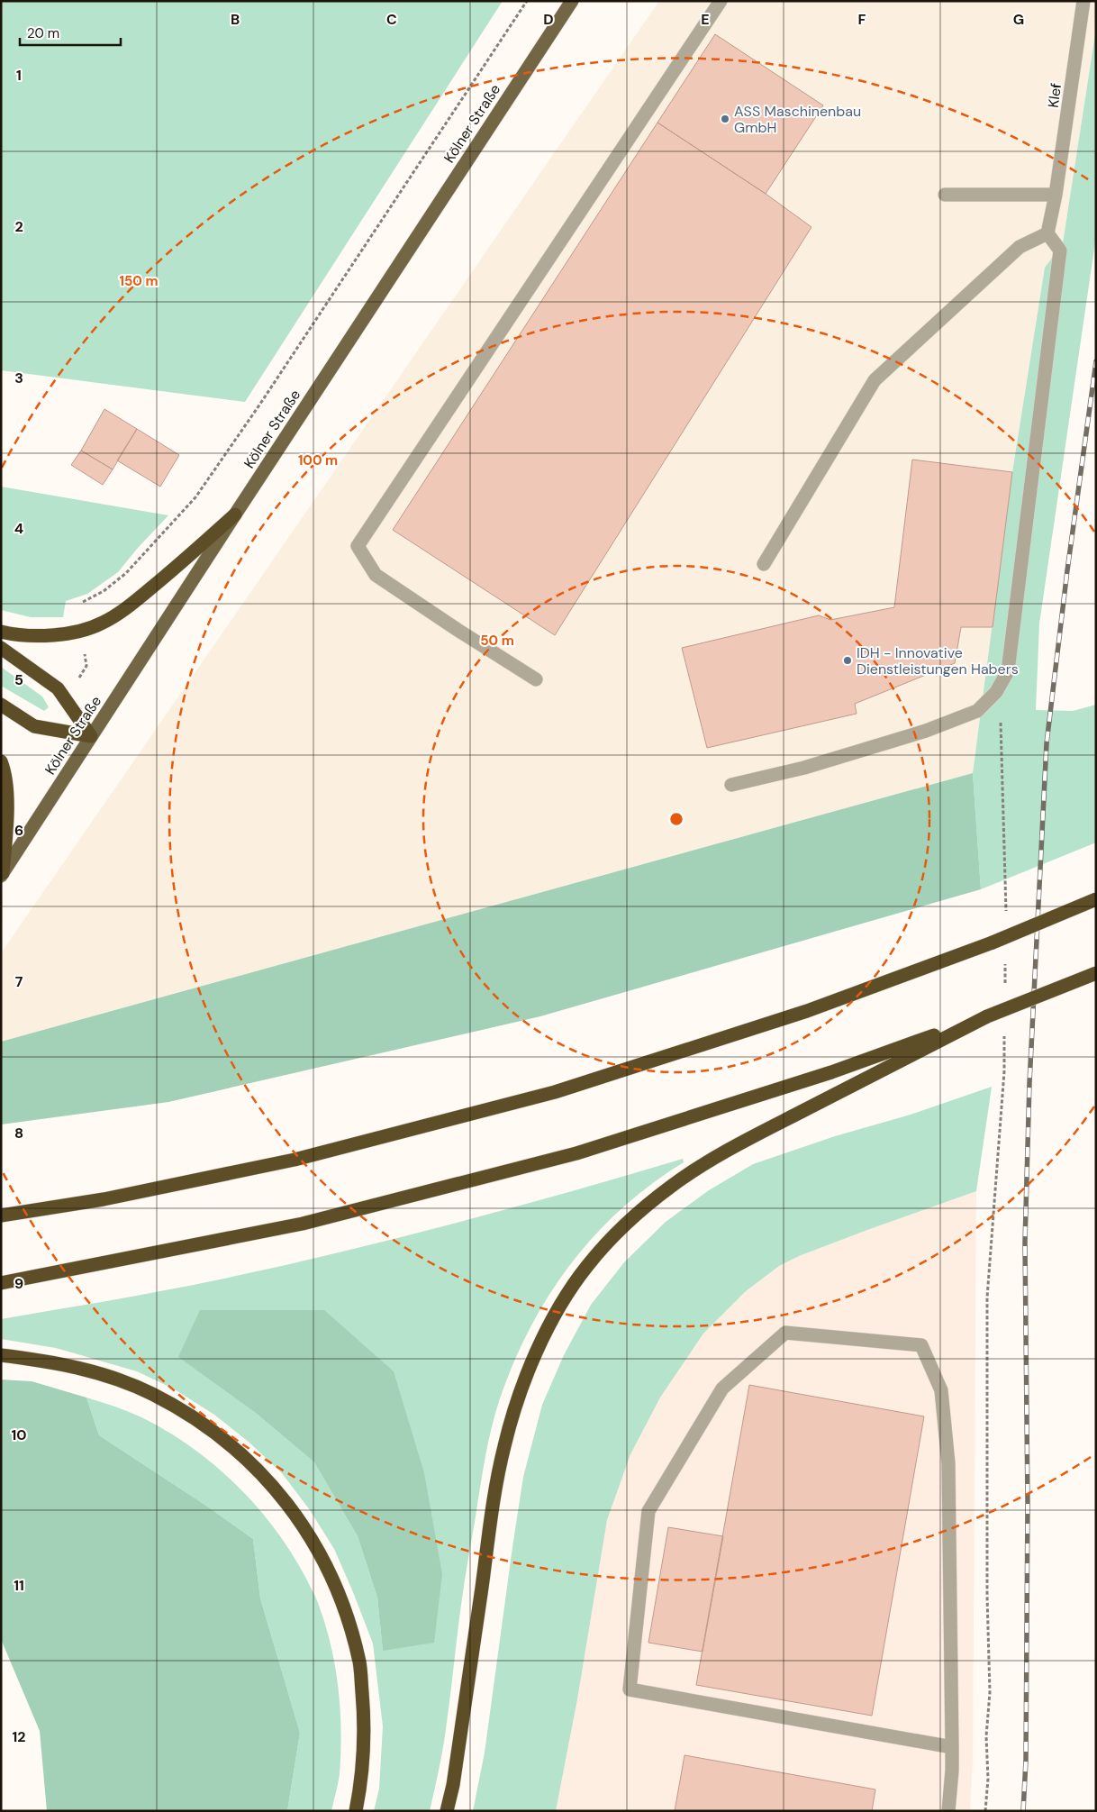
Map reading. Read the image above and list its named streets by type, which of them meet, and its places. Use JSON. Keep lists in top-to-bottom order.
{
  "streets": {
    "main road": ["Kölner Straße"],
    "lane": ["Klef"]
  },
  "places": ["ASS Maschinenbau GmbH", "IDH - Innovative Dienstleistungen Habers"],
  "scale_bar": "20 m",
  "grid": {
    "columns": [
      "B",
      "C",
      "D",
      "E",
      "F",
      "G"
    ],
    "rows": [
      "1",
      "2",
      "3",
      "4",
      "5",
      "6",
      "7",
      "8",
      "9",
      "10",
      "11",
      "12"
    ]
  },
  "rings": ["150 m", "100 m", "50 m"]
}
